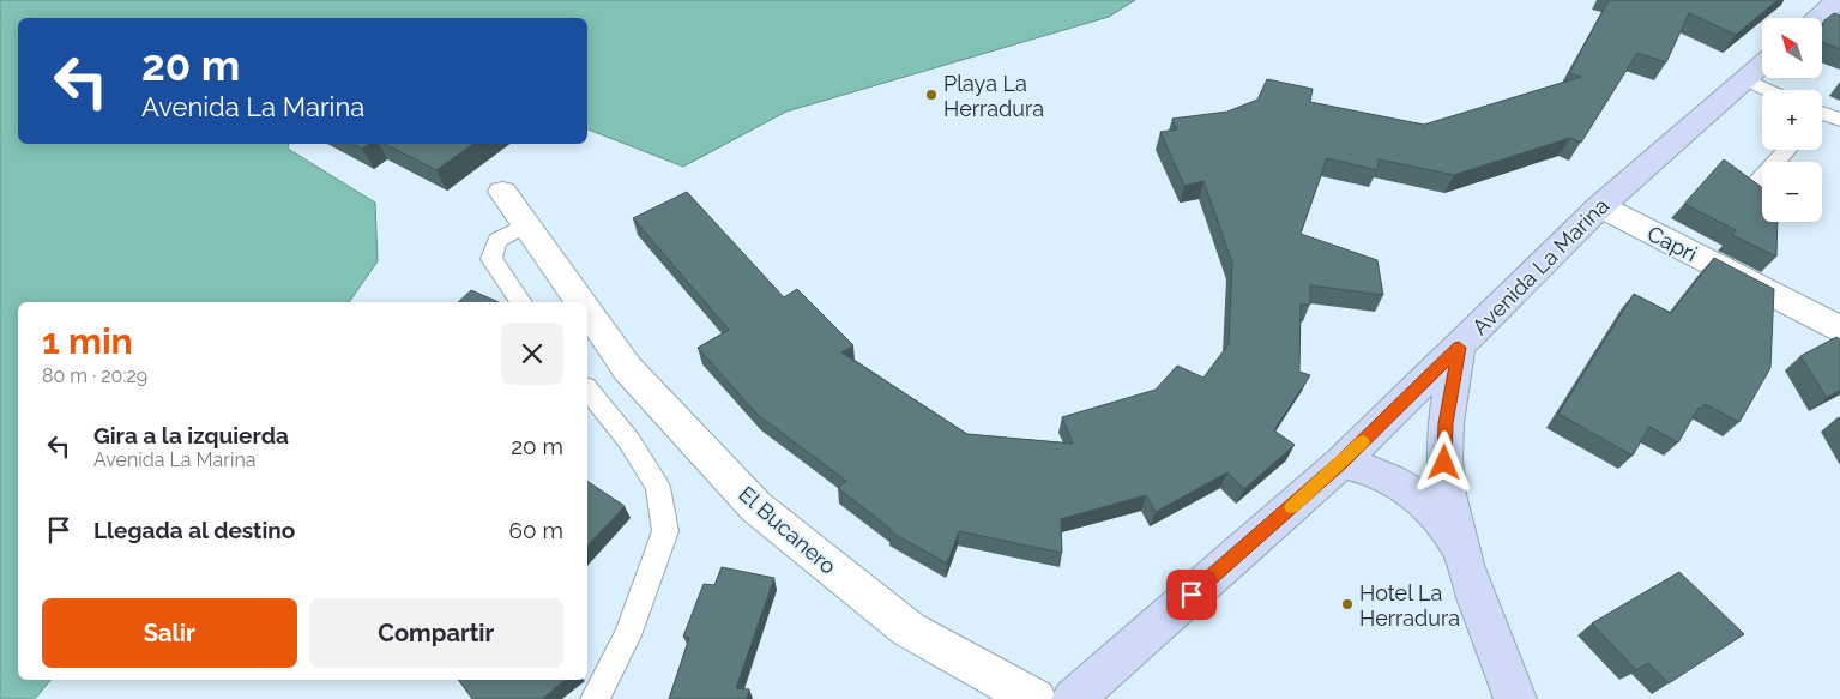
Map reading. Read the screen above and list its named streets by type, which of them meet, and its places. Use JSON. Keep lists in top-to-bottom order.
{
  "streets": {
    "main road": ["Avenida La Marina"],
    "street": ["Capri", "El Bucanero"]
  },
  "crossings": [
    ["Capri", "Avenida La Marina"]
  ],
  "places": ["Playa La Herradura", "Hotel La Herradura"],
  "north": "top left",
  "page": {
    "map_buttons": ["+", "−"],
    "turn": ["20 m", "Avenida La Marina"],
    "heading": ["1 min", "80 m · 20:29"],
    "list": [
      {
        "name": "Gira a la izquierda",
        "note": "Avenida La Marina",
        "value": "20 m"
      },
      {
        "name": "Llegada al destino",
        "value": "60 m"
      }
    ],
    "buttons": ["Salir", "Compartir"]
  }
}
